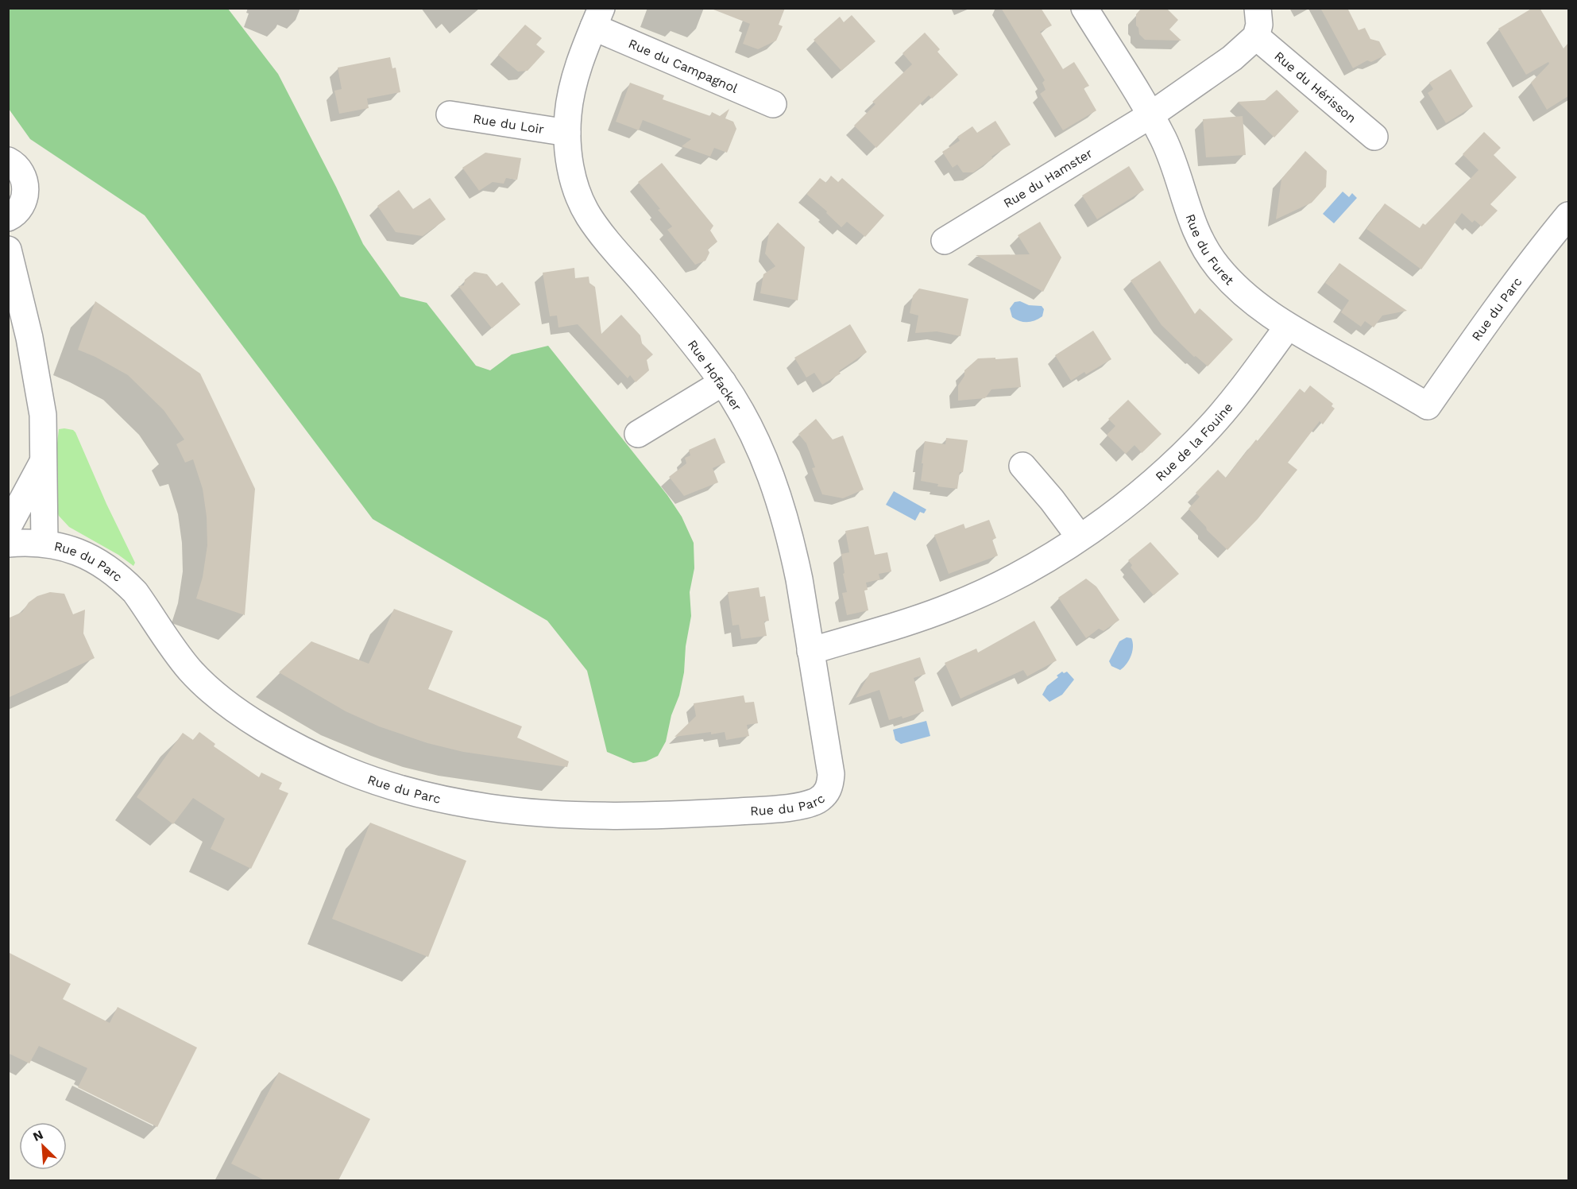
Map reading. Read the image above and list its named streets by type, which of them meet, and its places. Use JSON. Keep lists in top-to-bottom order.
{
  "streets": {
    "street": [
      "Rue du Campagnol",
      "Rue du Hérisson",
      "Rue du Loir",
      "Rue du Hamster",
      "Rue du Furet",
      "Rue du Parc",
      "Rue Hofacker",
      "Rue de la Fouine"
    ]
  },
  "crossings": [
    ["Rue du Campagnol", "Rue Hofacker"],
    ["Rue du Loir", "Rue Hofacker"],
    ["Rue du Hamster", "Rue du Furet"],
    ["Rue du Furet", "Rue du Parc"],
    ["Rue du Furet", "Rue de la Fouine"],
    ["Rue du Parc", "Rue Hofacker"],
    ["Rue Hofacker", "Rue de la Fouine"]
  ],
  "north": "top left"
}
